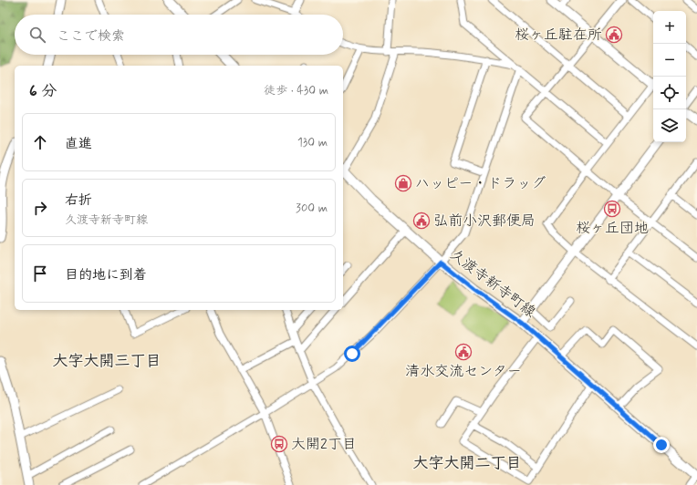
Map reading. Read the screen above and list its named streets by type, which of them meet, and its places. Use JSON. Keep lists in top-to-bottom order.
{
  "streets": {
    "main road": ["久渡寺新寺町線"]
  },
  "districts": ["大字大開三丁目", "大字大開二丁目"],
  "places": {
    "public building": ["桜ヶ丘駐在所", "弘前小沢郵便局", "清水交流センター"],
    "shop": ["ハッピー・ドラッグ"],
    "bus stop": ["桜ヶ丘団地", "大開2丁目"]
  },
  "page": {
    "map_buttons": ["+", "−"],
    "search": "ここで検索",
    "heading": ["6 分", "徒歩 · 430 m"],
    "list": [
      ["直進", "130 m"],
      ["右折", "久渡寺新寺町線", "300 m"],
      "目的地に到着"
    ]
  }
}
